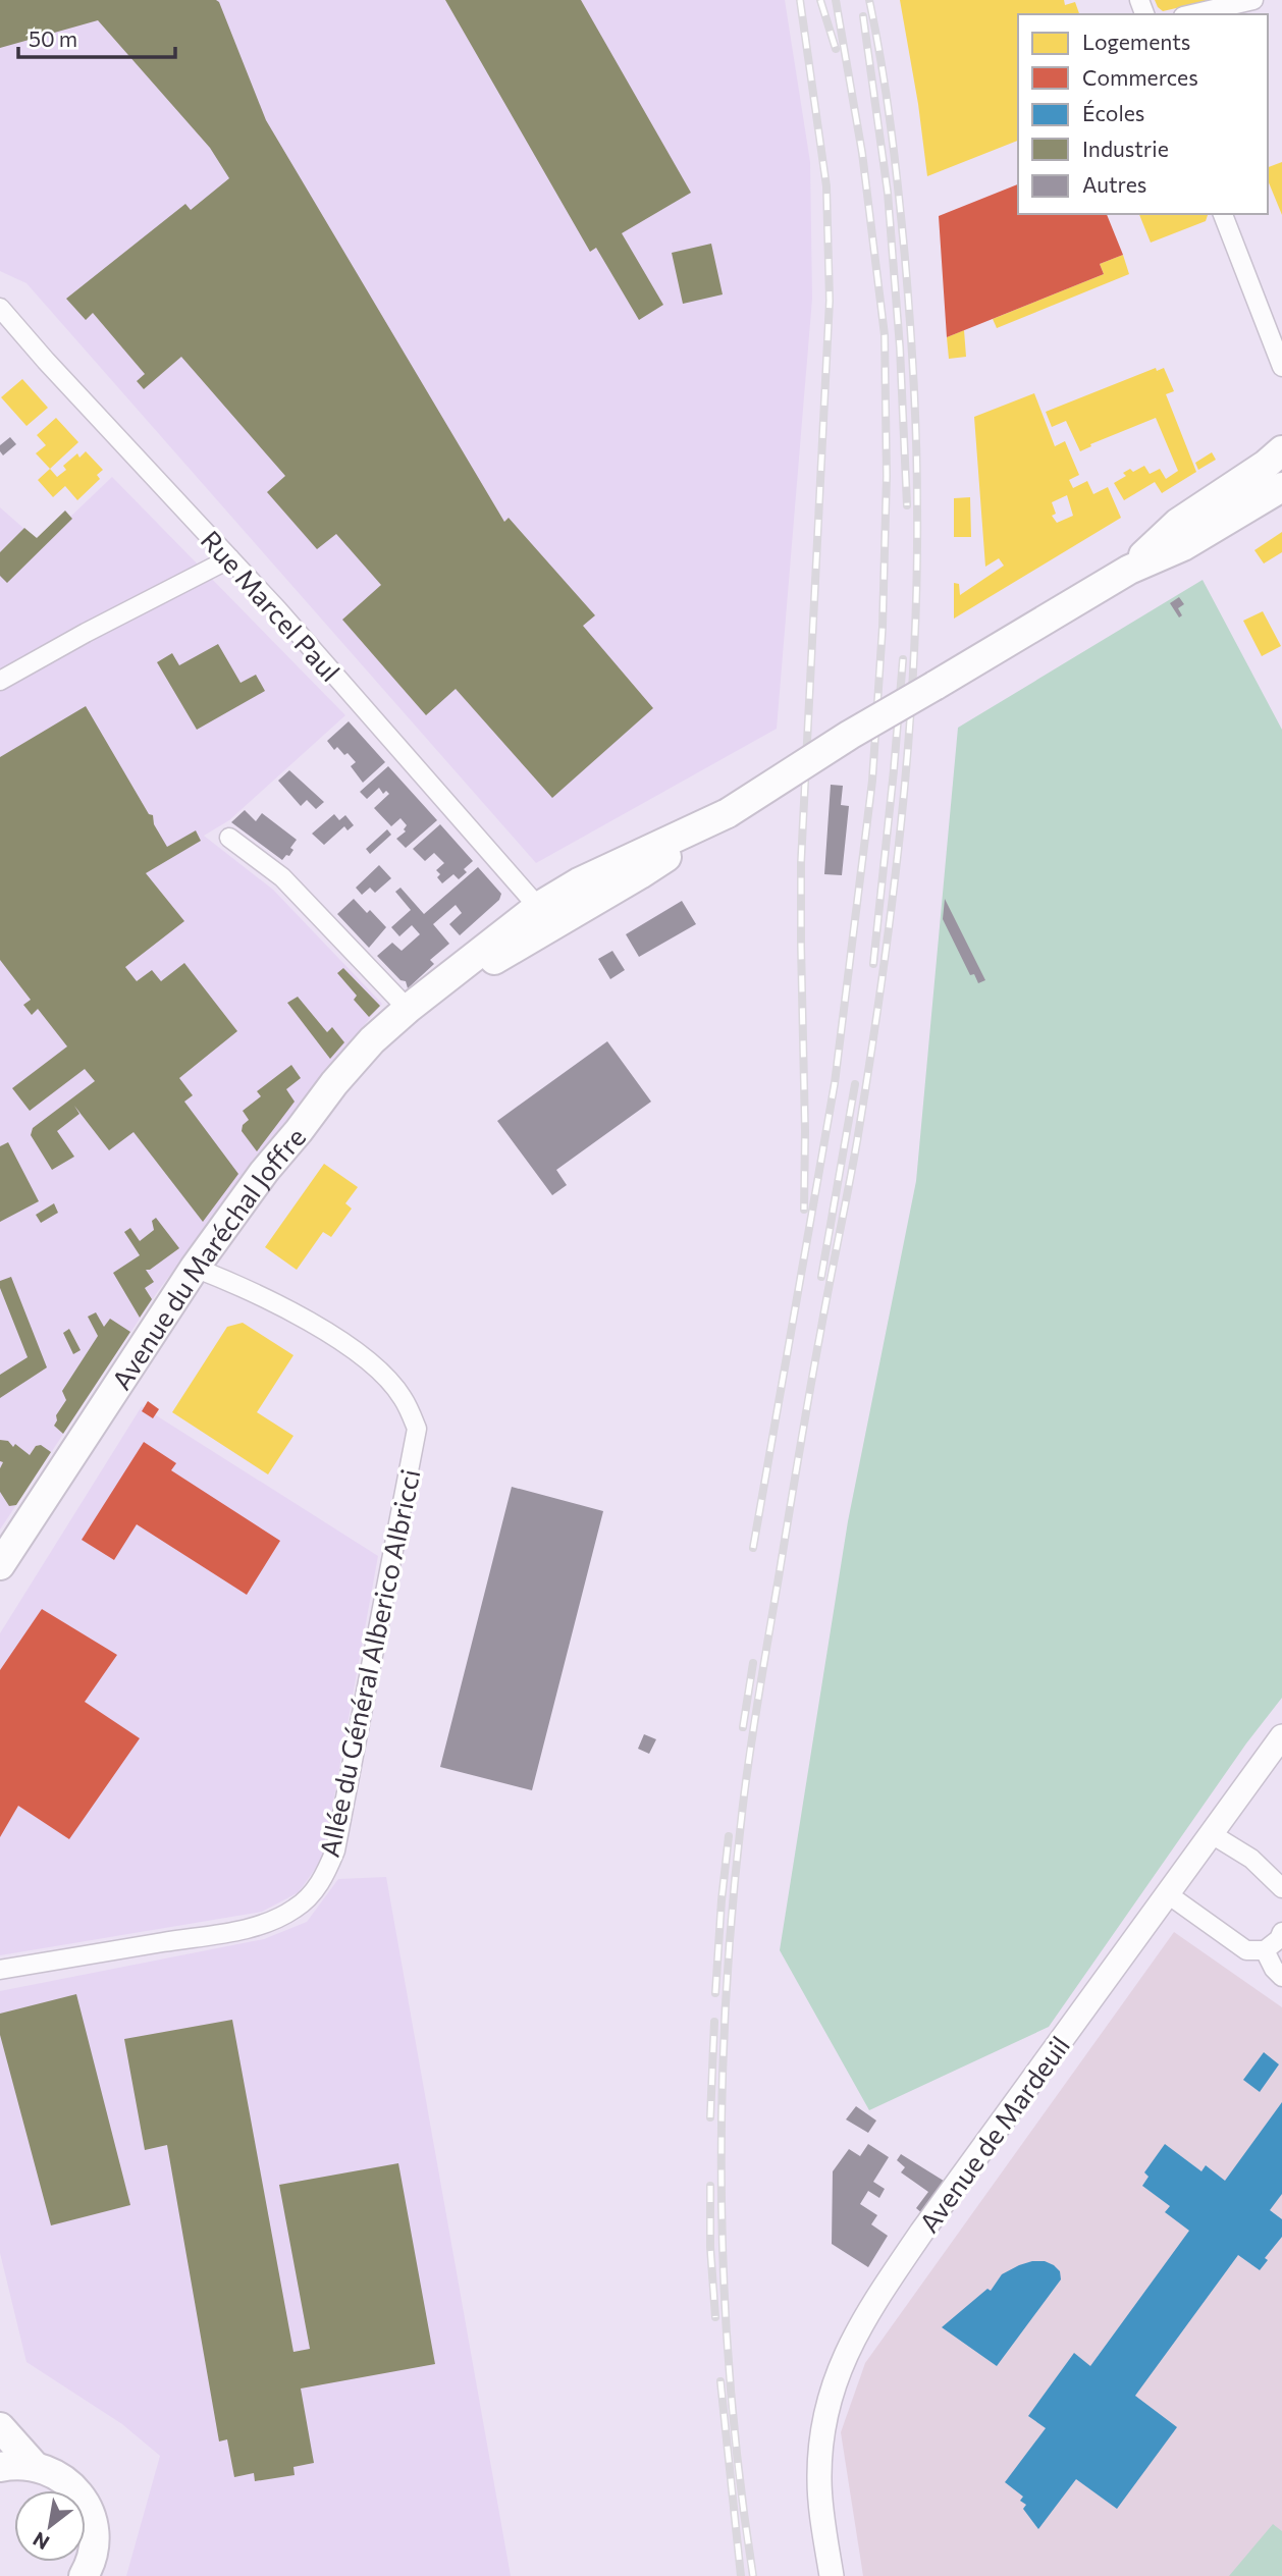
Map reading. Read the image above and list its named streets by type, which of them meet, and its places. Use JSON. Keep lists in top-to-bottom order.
{
  "streets": {
    "main road": ["Avenue du Maréchal Joffre"],
    "street": ["Rue Marcel Paul", "Allée du Général Alberico Albricci", "Avenue de Mardeuil"]
  },
  "crossings": [
    ["Rue Marcel Paul", "Avenue du Maréchal Joffre"],
    ["Avenue du Maréchal Joffre", "Allée du Général Alberico Albricci"]
  ],
  "legend": [
    "Logements",
    "Commerces",
    "Écoles",
    "Industrie",
    "Autres"
  ],
  "scale_bar": "50 m",
  "north": "bottom left"
}
